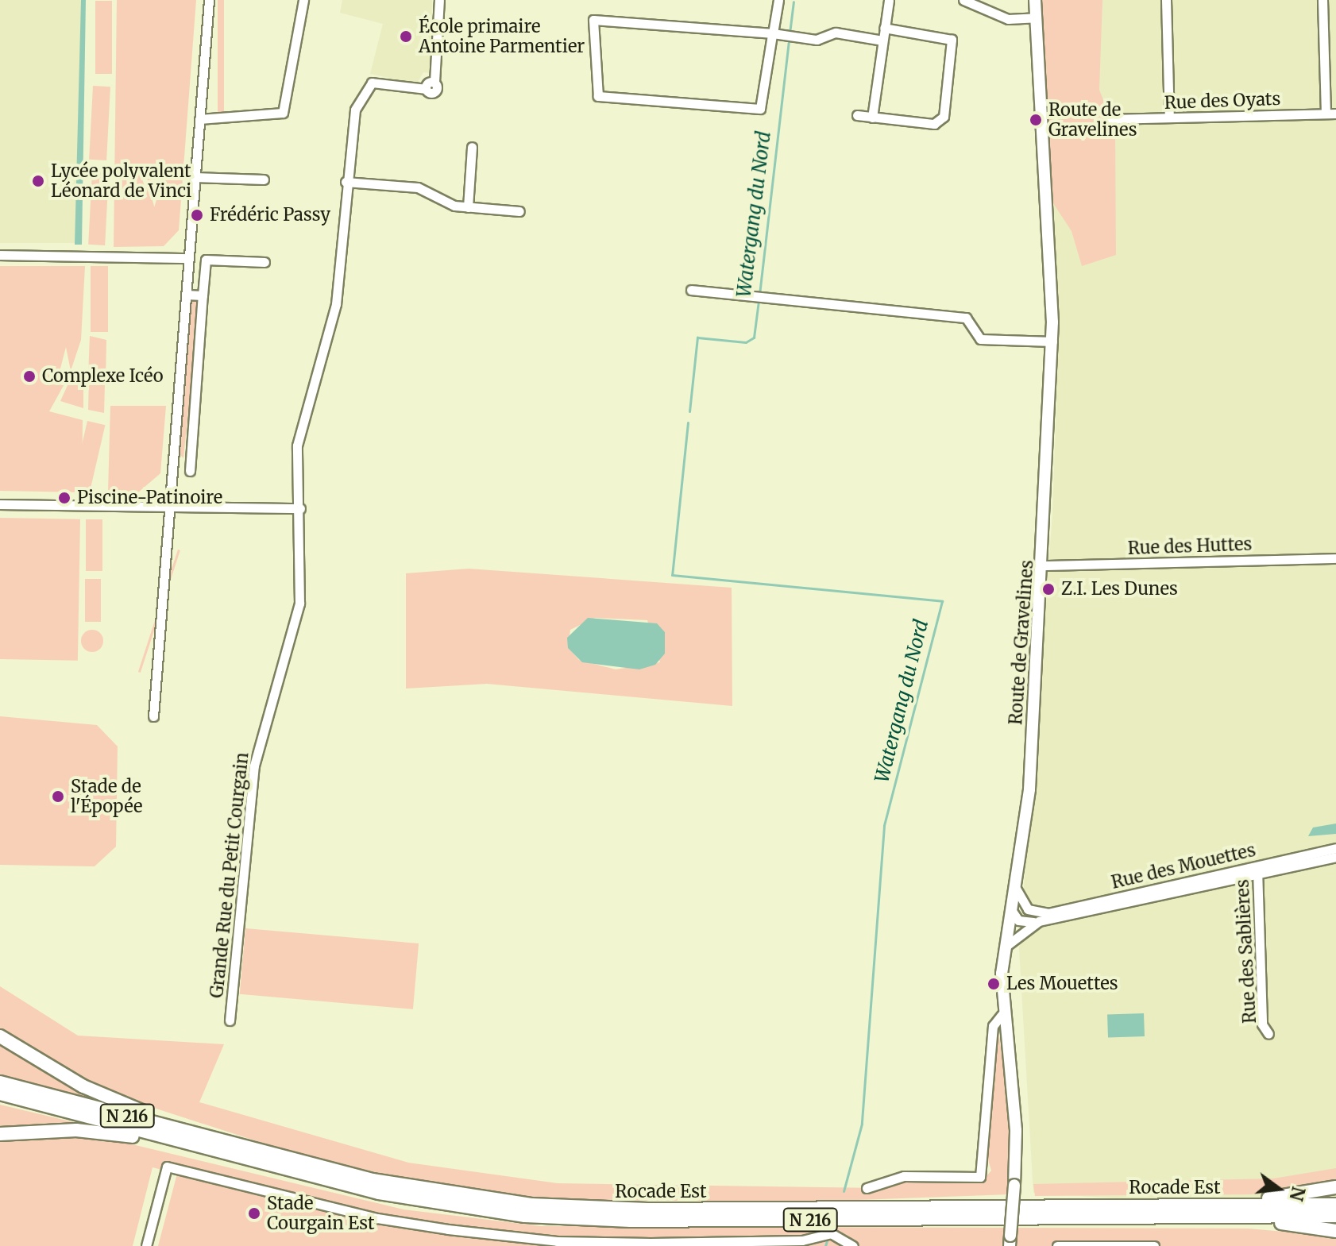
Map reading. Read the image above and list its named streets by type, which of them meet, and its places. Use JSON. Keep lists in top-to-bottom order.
{
  "streets": {
    "highway": ["N 216", "Rocade Est"],
    "main road": ["Route de Gravelines"],
    "street": [
      "Rue des Oyats",
      "Rue des Huttes",
      "Rue des Mouettes",
      "Grande Rue du Petit Courgain",
      "Rue des Sablières"
    ]
  },
  "crossings": [
    ["Rue des Huttes", "Route de Gravelines"],
    ["Route de Gravelines", "Rue des Mouettes"],
    ["Rue des Mouettes", "Rue des Sablières"]
  ],
  "water": ["Watergang du Nord"],
  "places": [
    "École primaire Antoine Parmentier",
    "Route de Gravelines",
    "Lycée polyvalent Léonard de Vinci",
    "Frédéric Passy",
    "Complexe Icéo",
    "Piscine-Patinoire",
    "Z.I. Les Dunes",
    "Stade de l'Épopée",
    "Les Mouettes",
    "Stade Courgain Est"
  ],
  "north": "right"
}
